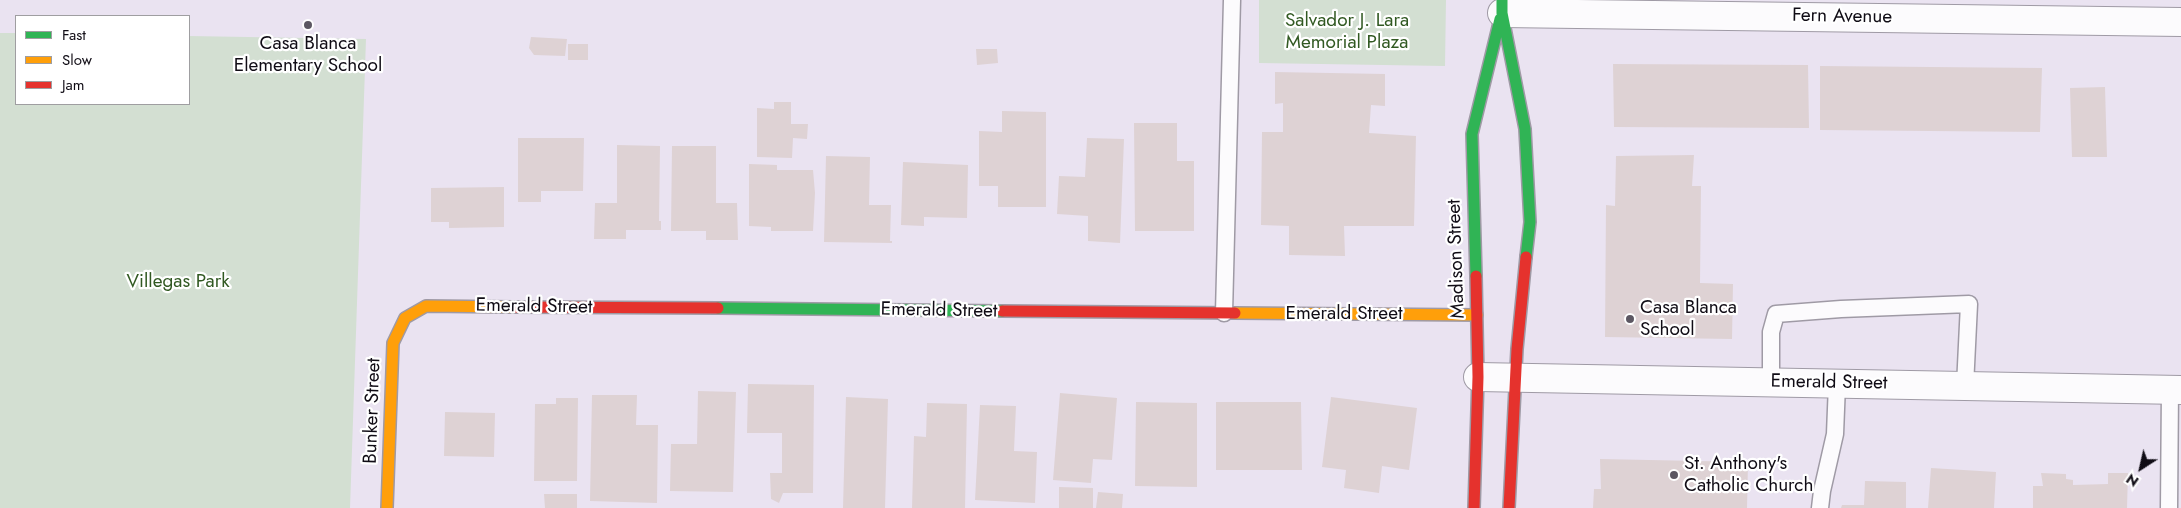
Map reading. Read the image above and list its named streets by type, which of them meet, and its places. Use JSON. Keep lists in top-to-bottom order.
{
  "streets": {
    "street": [
      "Fern Avenue",
      "Madison Street",
      "Emerald Street",
      "Bunker Street"
    ]
  },
  "crossings": [
    ["Fern Avenue", "Madison Street"],
    ["Madison Street", "Emerald Street"],
    ["Emerald Street", "Bunker Street"]
  ],
  "parks": ["Salvador J. Lara Memorial Plaza", "Villegas Park"],
  "places": ["Casa Blanca Elementary School", "Casa Blanca School", "St. Anthony's Catholic Church"],
  "legend": ["Fast", "Slow", "Jam"],
  "north": "bottom left"
}
